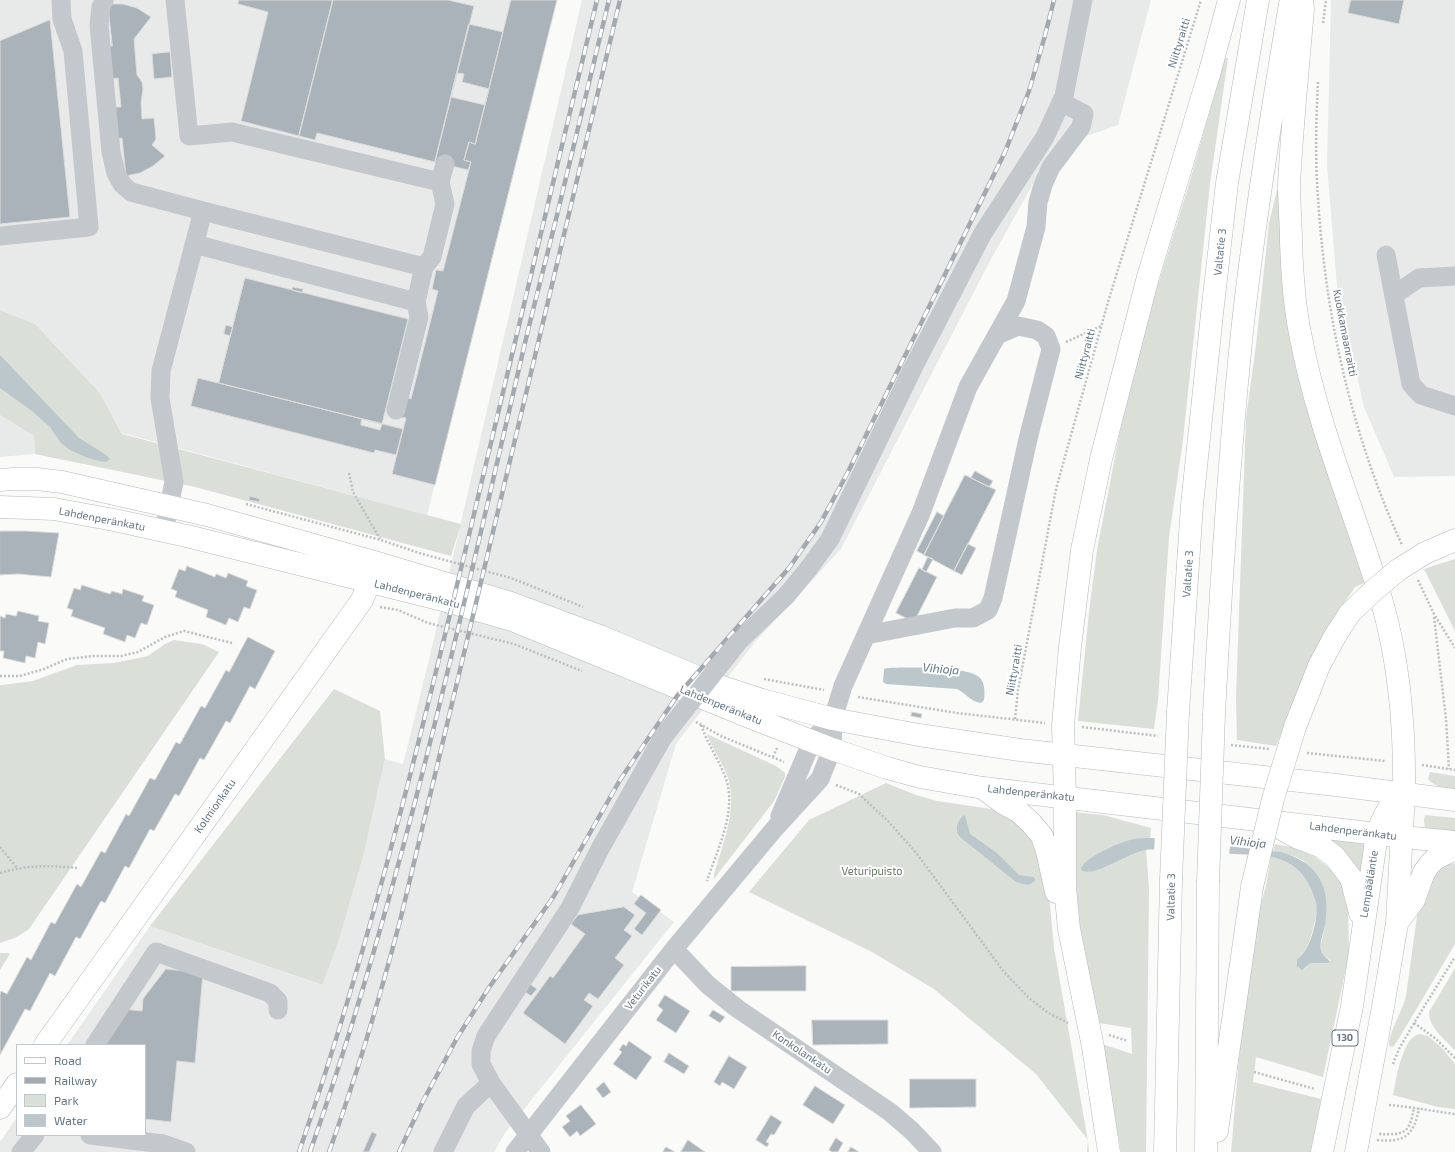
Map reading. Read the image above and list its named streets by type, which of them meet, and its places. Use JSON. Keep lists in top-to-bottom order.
{
  "streets": {
    "main road": [
      "Valtatie 3",
      "Lahdenperänkatu",
      "Kolmionkatu",
      "Lempääläntie",
      "130"
    ],
    "street": ["Veturikatu", "Konkolankatu"],
    "path": ["Niittyraitti", "Kuokkamaanraitti"]
  },
  "crossings": [
    ["Lahdenperänkatu", "Kolmionkatu"],
    ["Lahdenperänkatu", "Lempääläntie"],
    ["Lahdenperänkatu", "Veturikatu"],
    ["Veturikatu", "Konkolankatu"]
  ],
  "water": ["Vihioja"],
  "parks": ["Veturipuisto"],
  "legend": [
    "Road",
    "Railway",
    "Park",
    "Water"
  ]
}
